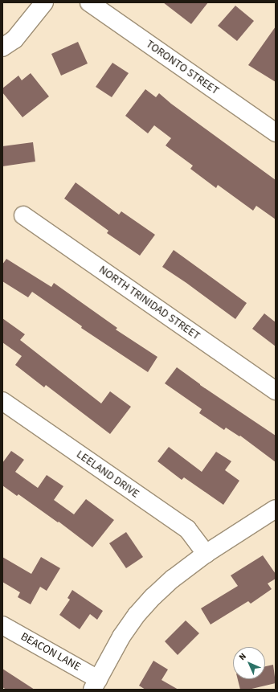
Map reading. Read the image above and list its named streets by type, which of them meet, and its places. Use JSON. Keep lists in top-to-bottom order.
{
  "streets": {
    "street": [
      "TORONTO STREET",
      "NORTH TRINIDAD STREET",
      "LEELAND DRIVE",
      "BEACON LANE"
    ]
  },
  "north": "top left"
}
